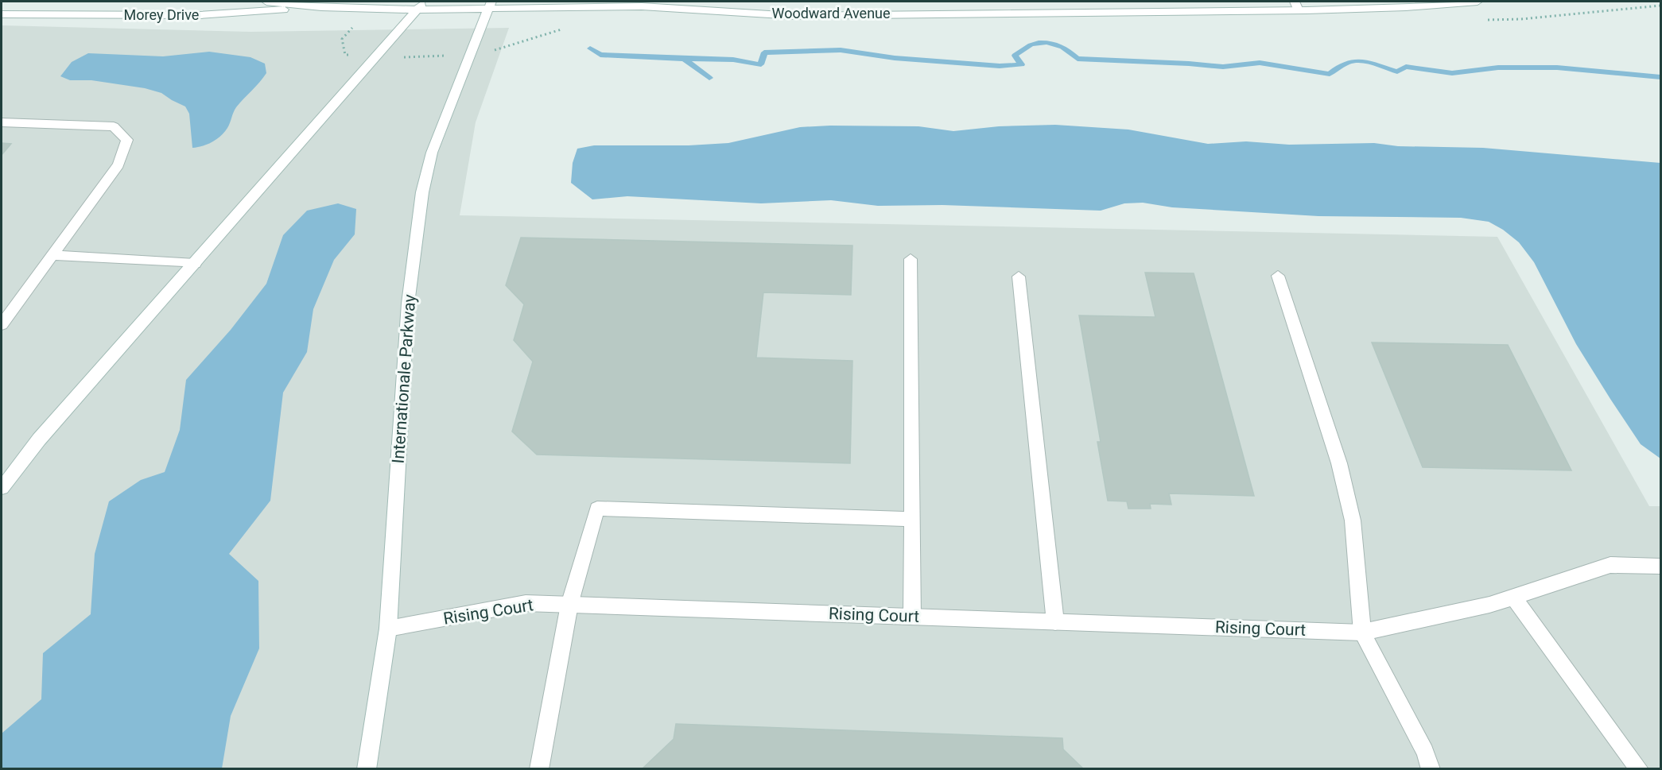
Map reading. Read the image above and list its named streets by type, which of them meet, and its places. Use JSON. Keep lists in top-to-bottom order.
{
  "streets": {
    "street": [
      "Woodward Avenue",
      "Morey Drive",
      "Internationale Parkway",
      "Rising Court"
    ]
  },
  "crossings": [
    ["Woodward Avenue", "Morey Drive"],
    ["Woodward Avenue", "Internationale Parkway"],
    ["Internationale Parkway", "Rising Court"]
  ]
}
